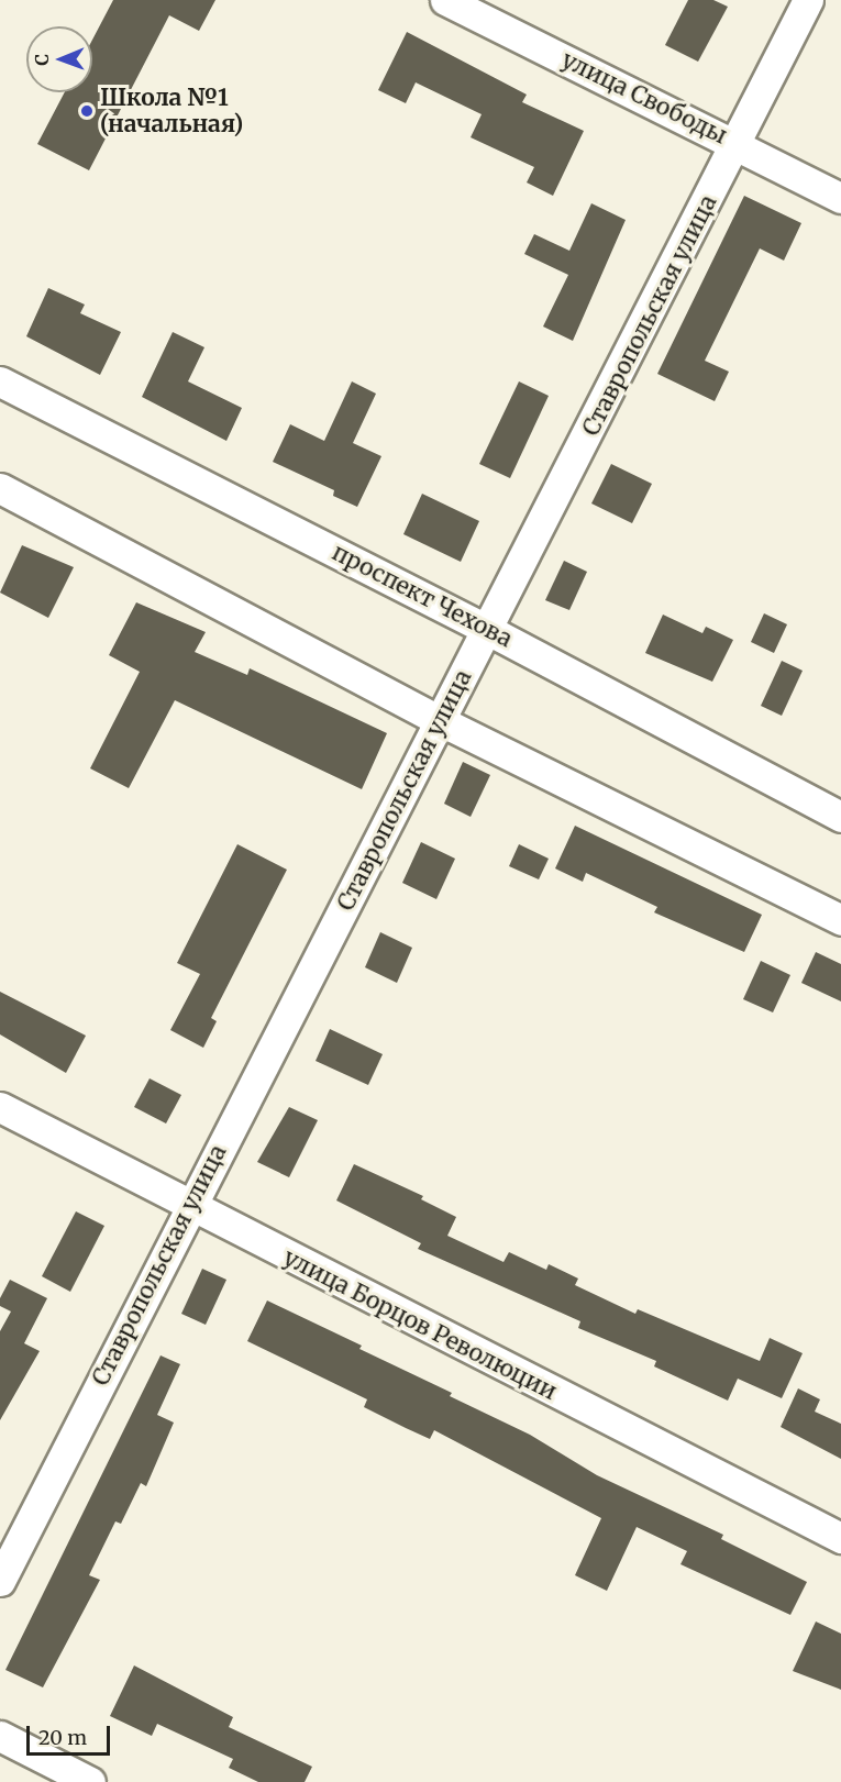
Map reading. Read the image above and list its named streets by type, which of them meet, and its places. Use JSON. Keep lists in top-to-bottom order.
{
  "streets": {
    "street": [
      "улица Свободы",
      "Ставропольская улица",
      "проспект Чехова",
      "улица Борцов Революции"
    ]
  },
  "crossings": [
    ["улица Свободы", "Ставропольская улица"],
    ["Ставропольская улица", "проспект Чехова"],
    ["Ставропольская улица", "улица Борцов Революции"]
  ],
  "places": ["Школа №1 (начальная)"],
  "scale_bar": "20 m",
  "north": "left"
}
